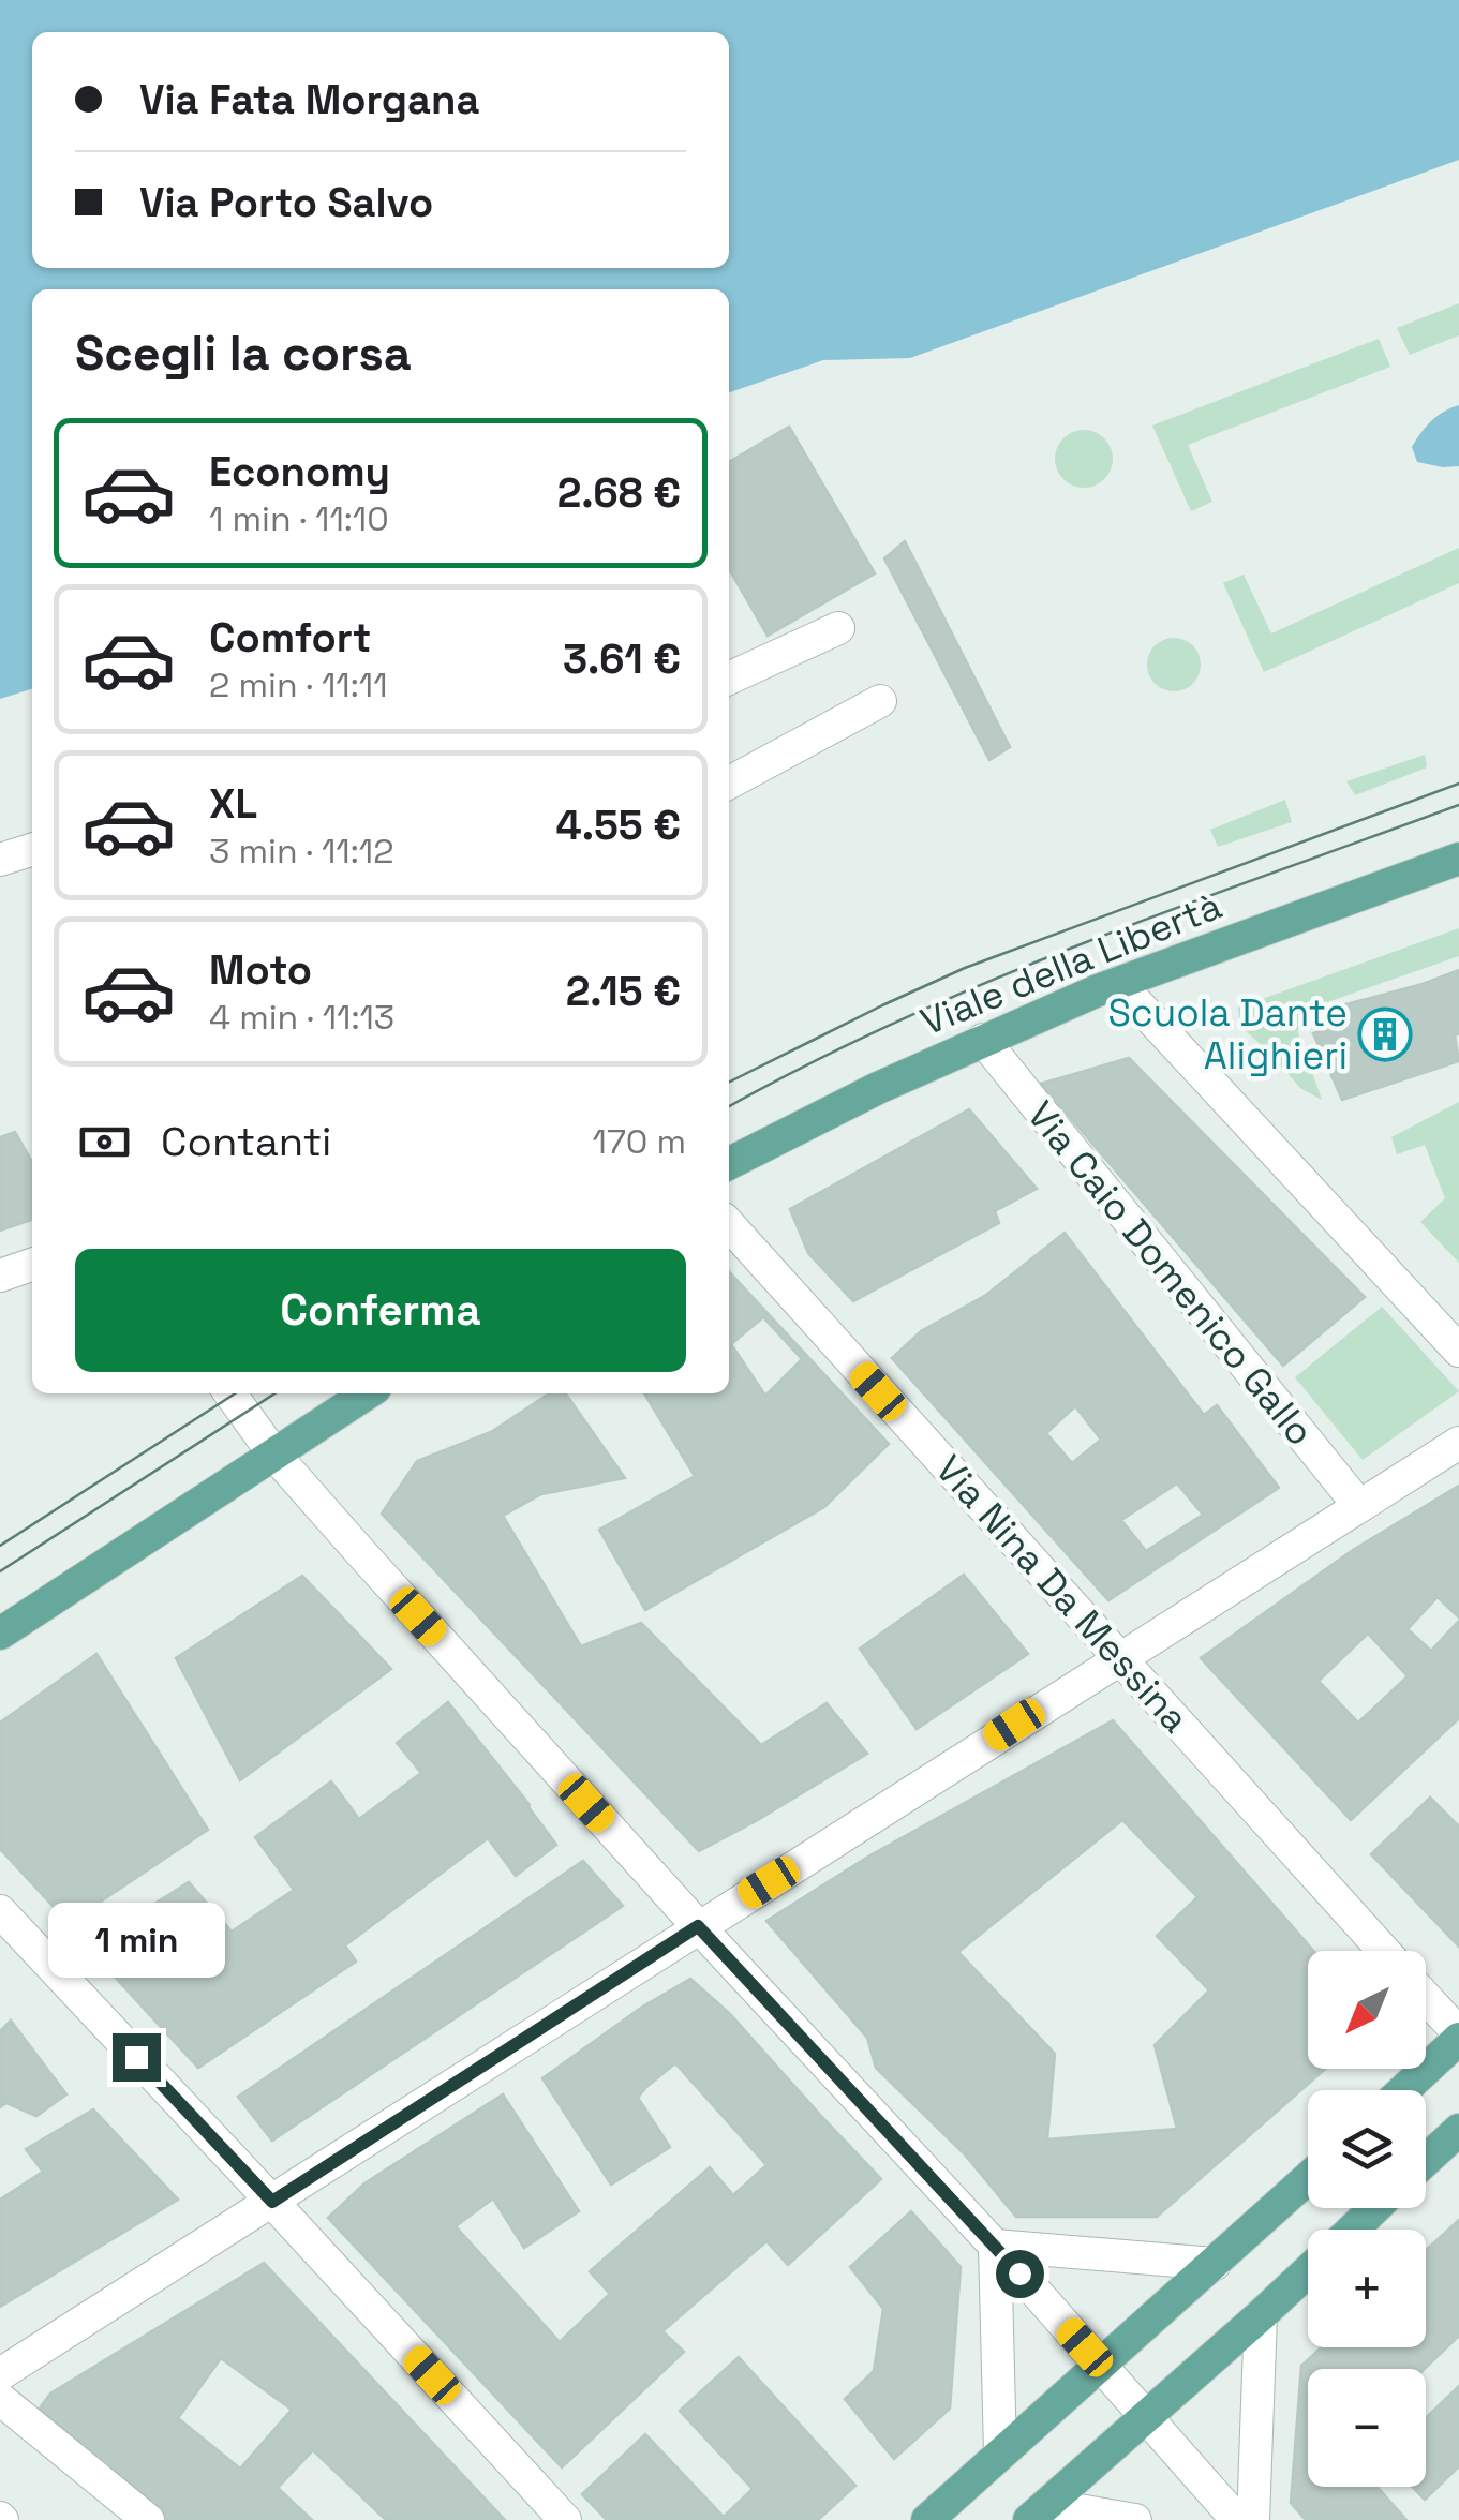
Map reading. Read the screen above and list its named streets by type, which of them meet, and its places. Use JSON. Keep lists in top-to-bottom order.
{
  "streets": {
    "main road": ["Viale della Libertà"],
    "street": ["Via Caio Domenico Gallo", "Via Nina Da Messina"]
  },
  "crossings": [
    ["Viale della Libertà", "Via Caio Domenico Gallo"]
  ],
  "places": {
    "building": ["Scuola Dante Alighieri"]
  },
  "north": "bottom left",
  "page": {
    "banner": ["Via Fata Morgana", "Via Porto Salvo"],
    "heading": "Scegli la corsa",
    "list": [
      {
        "name": "Economy",
        "note": "1 min · 11:10",
        "value": "2.68 €"
      },
      {
        "name": "Comfort",
        "note": "2 min · 11:11",
        "value": "3.61 €"
      },
      {
        "name": "XL",
        "note": "3 min · 11:12",
        "value": "4.55 €"
      },
      {
        "name": "Moto",
        "note": "4 min · 11:13",
        "value": "2.15 €"
      }
    ],
    "pay": ["Contanti", "170 m"],
    "buttons": "Conferma",
    "bubble": "1 min",
    "map_buttons": ["+", "−"]
  }
}
